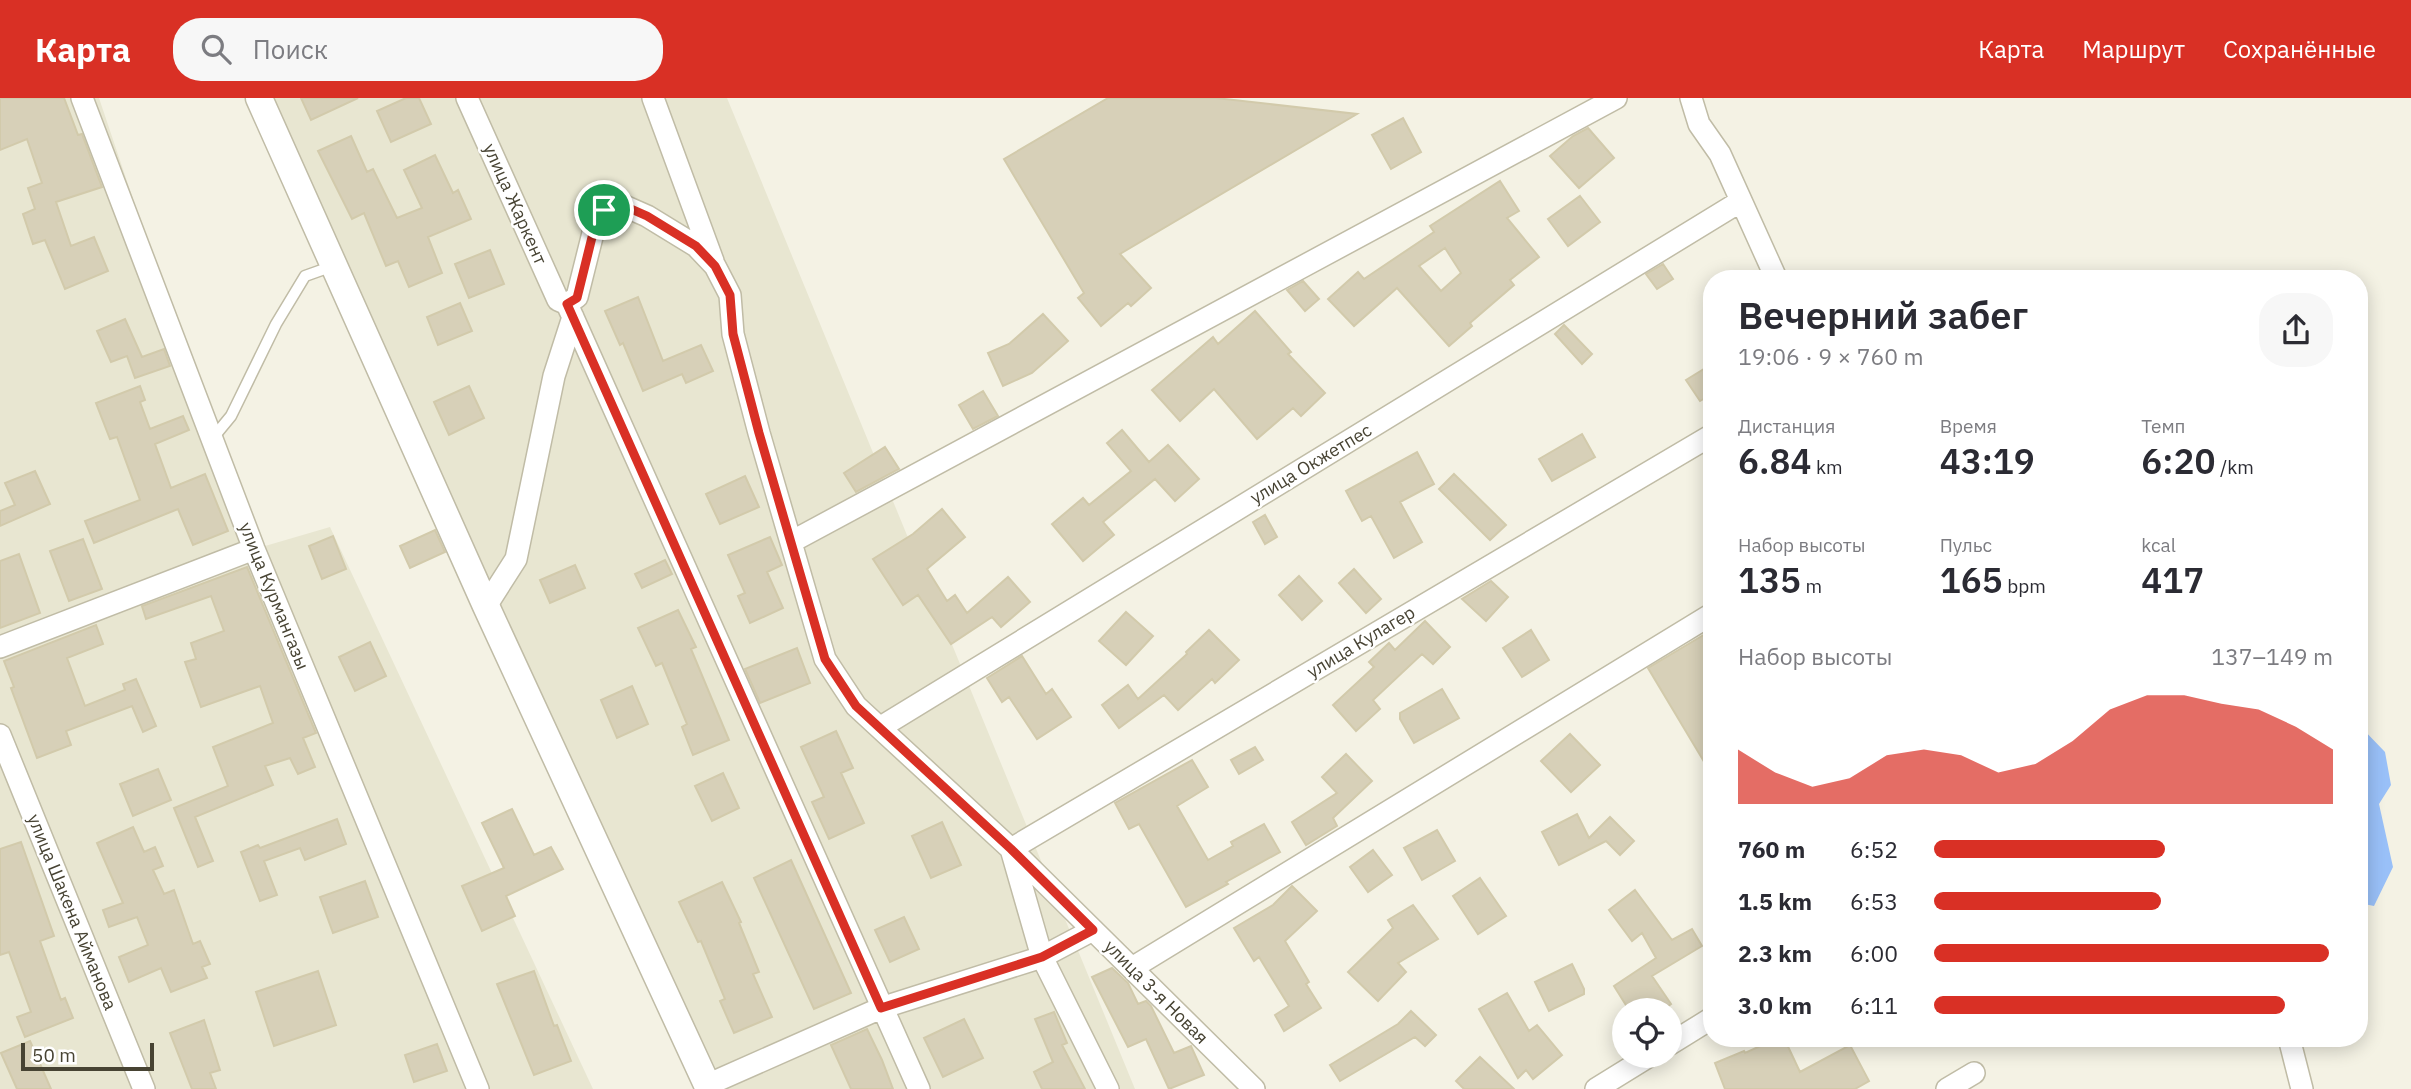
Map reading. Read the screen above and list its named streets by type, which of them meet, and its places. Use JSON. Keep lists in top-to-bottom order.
{
  "streets": {
    "street": [
      "улица Жаркент",
      "улица Окжетпес",
      "улица Курмангазы",
      "улица Кулагер",
      "улица Шакена Айманова",
      "улица 3-я Новая"
    ]
  },
  "crossings": [
    ["улица Жаркент", "улица 3-я Новая"],
    ["улица Окжетпес", "улица 3-я Новая"],
    ["улица Кулагер", "улица 3-я Новая"]
  ],
  "scale_bar": "50 m",
  "page": {
    "header": "Карта",
    "search": "Поиск",
    "nav": ["Карта", "Маршрут", "Сохранённые"],
    "heading": ["Вечерний забег", "19:06 · 9 × 760 m"],
    "stats": [
      ["Дистанция", "6.84 km"],
      ["Время", "43:19"],
      ["Темп", "6:20 /km"],
      ["Набор высоты", "135 m"],
      ["Пульс", "165 bpm"],
      ["kcal", "417"]
    ],
    "chart": ["Набор высоты", "137–149 m"],
    "list": [
      {
        "name": "760 m",
        "note": "6:52"
      },
      {
        "name": "1.5 km",
        "note": "6:53"
      },
      {
        "name": "2.3 km",
        "note": "6:00"
      },
      {
        "name": "3.0 km",
        "note": "6:11"
      }
    ],
    "scale": "50 m"
  }
}
